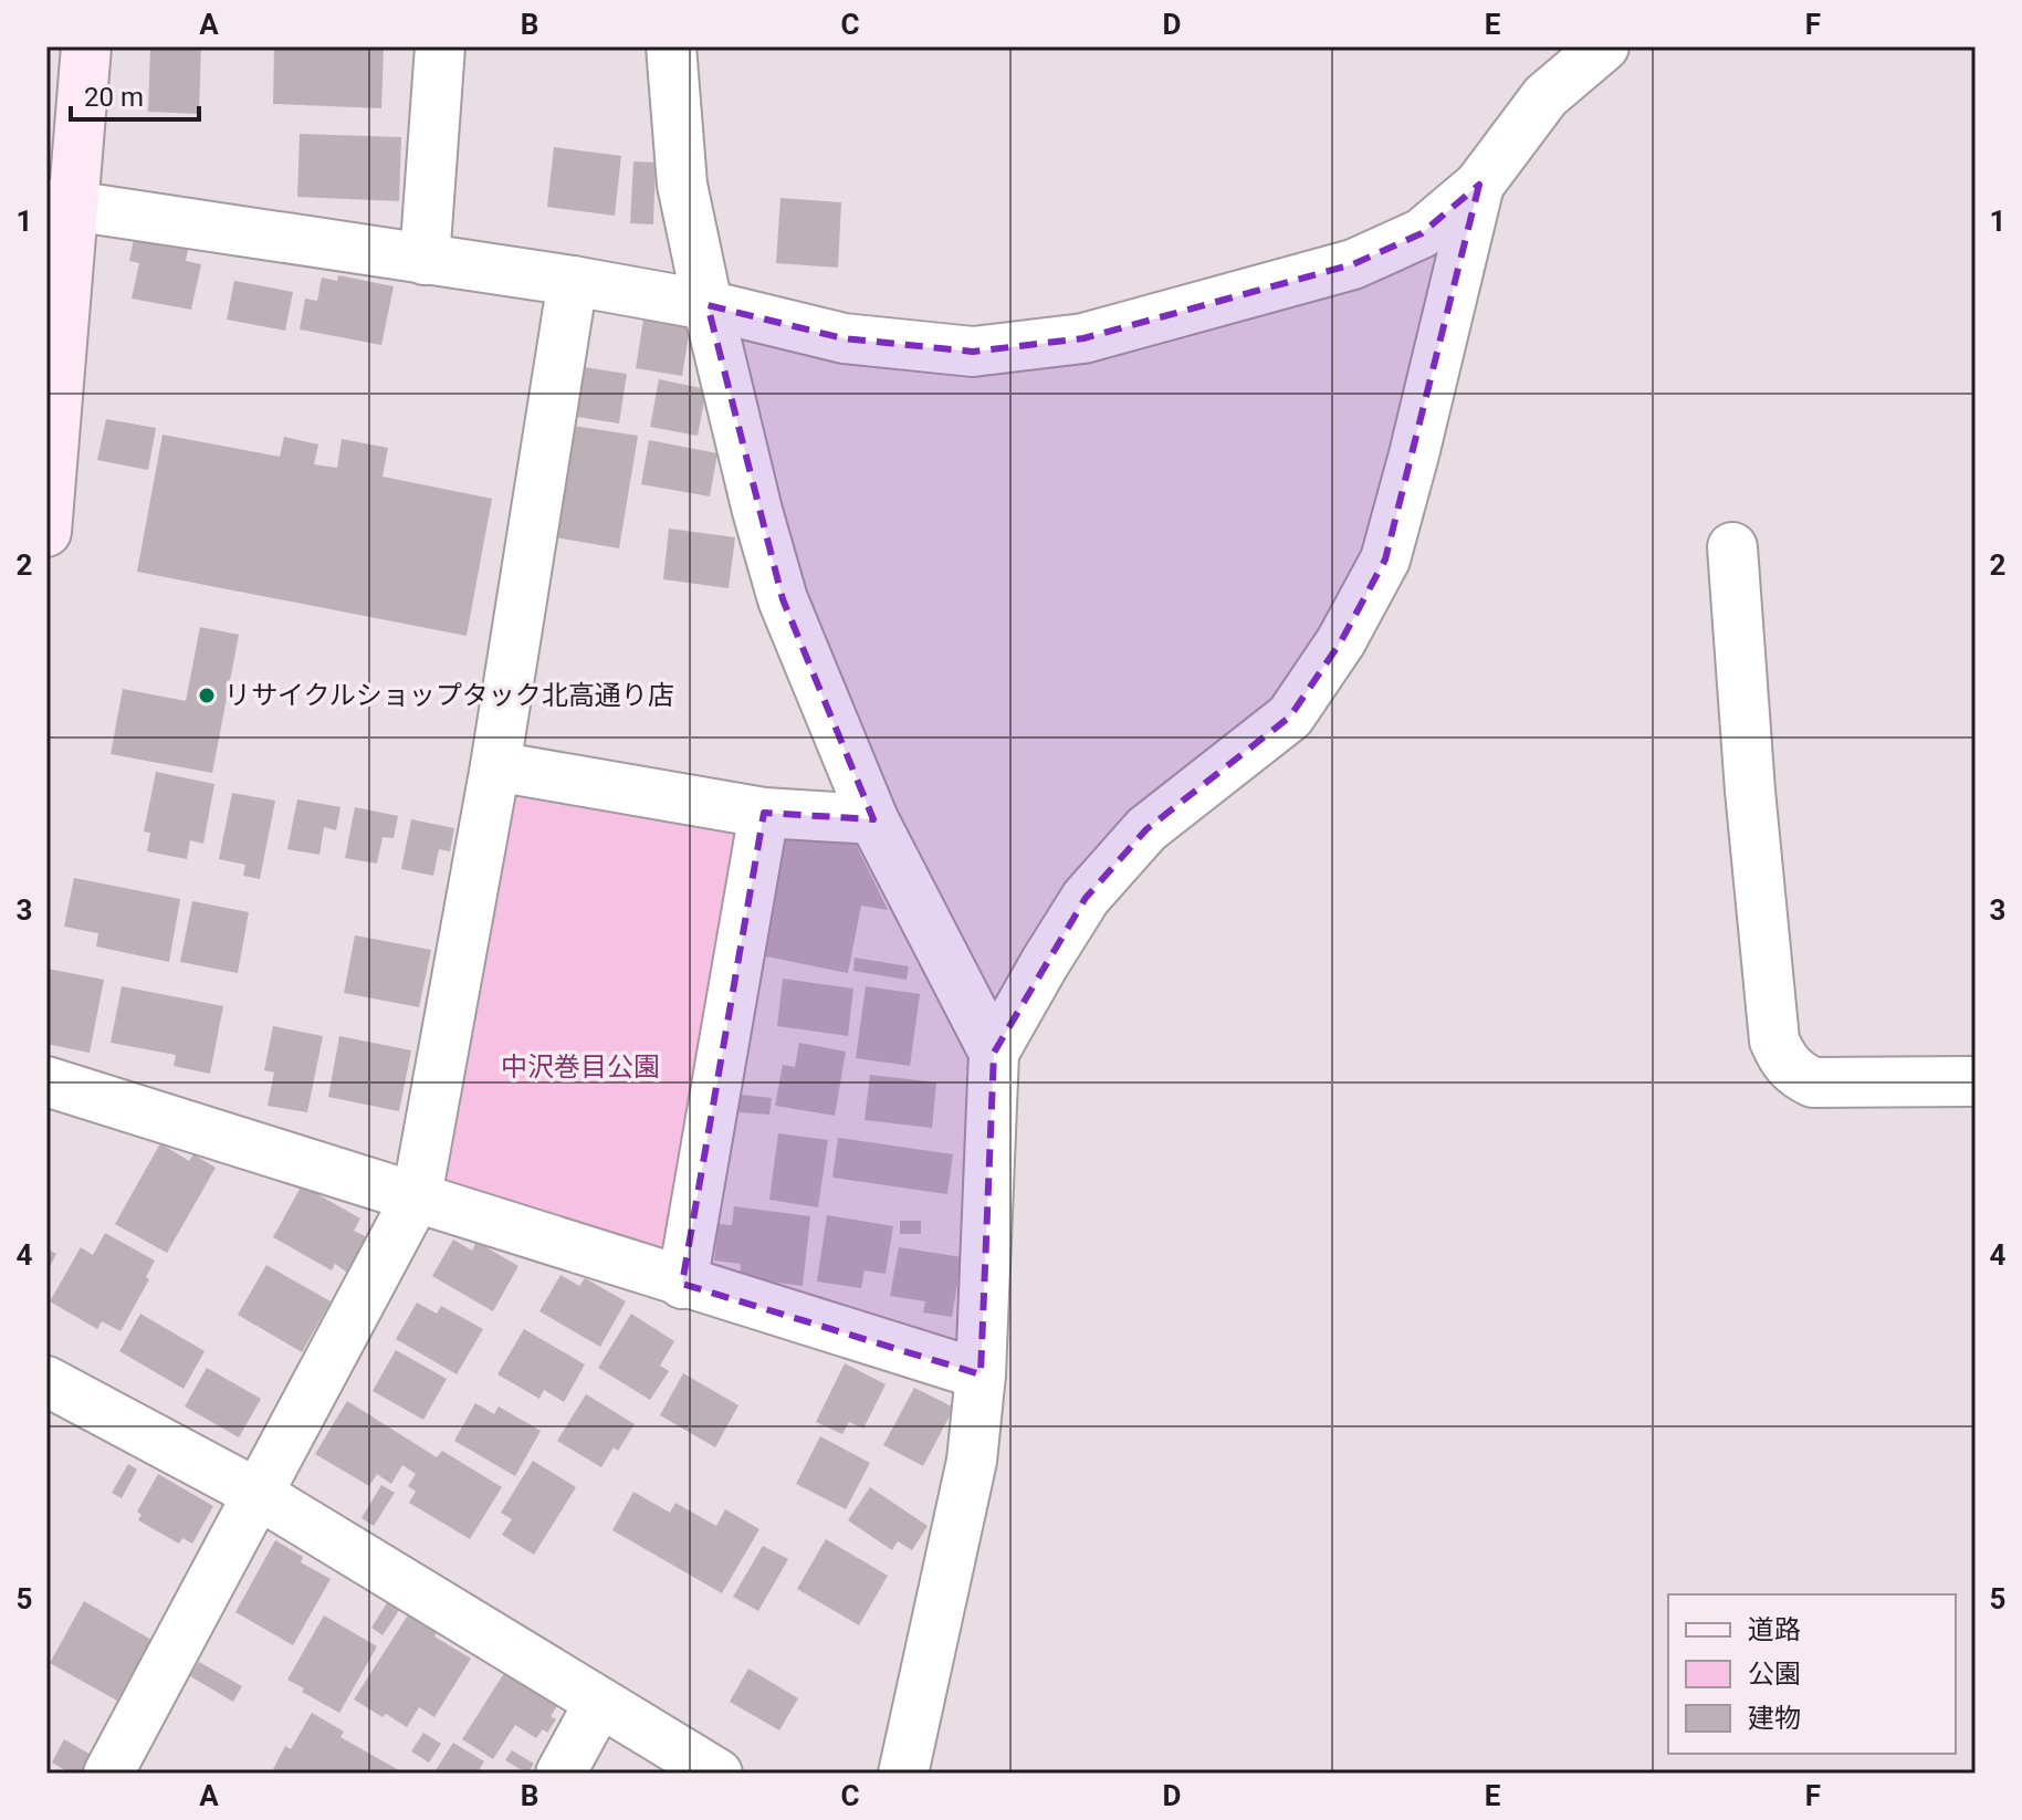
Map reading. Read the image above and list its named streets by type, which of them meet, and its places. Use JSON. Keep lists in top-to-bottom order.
{
  "parks": ["中沢巻目公園"],
  "places": ["リサイクルショップタック北高通り店"],
  "legend": ["道路", "公園", "建物"],
  "scale_bar": "20 m",
  "grid": {
    "columns": [
      "A",
      "B",
      "C",
      "D",
      "E",
      "F"
    ],
    "rows": [
      "1",
      "2",
      "3",
      "4",
      "5"
    ]
  }
}
